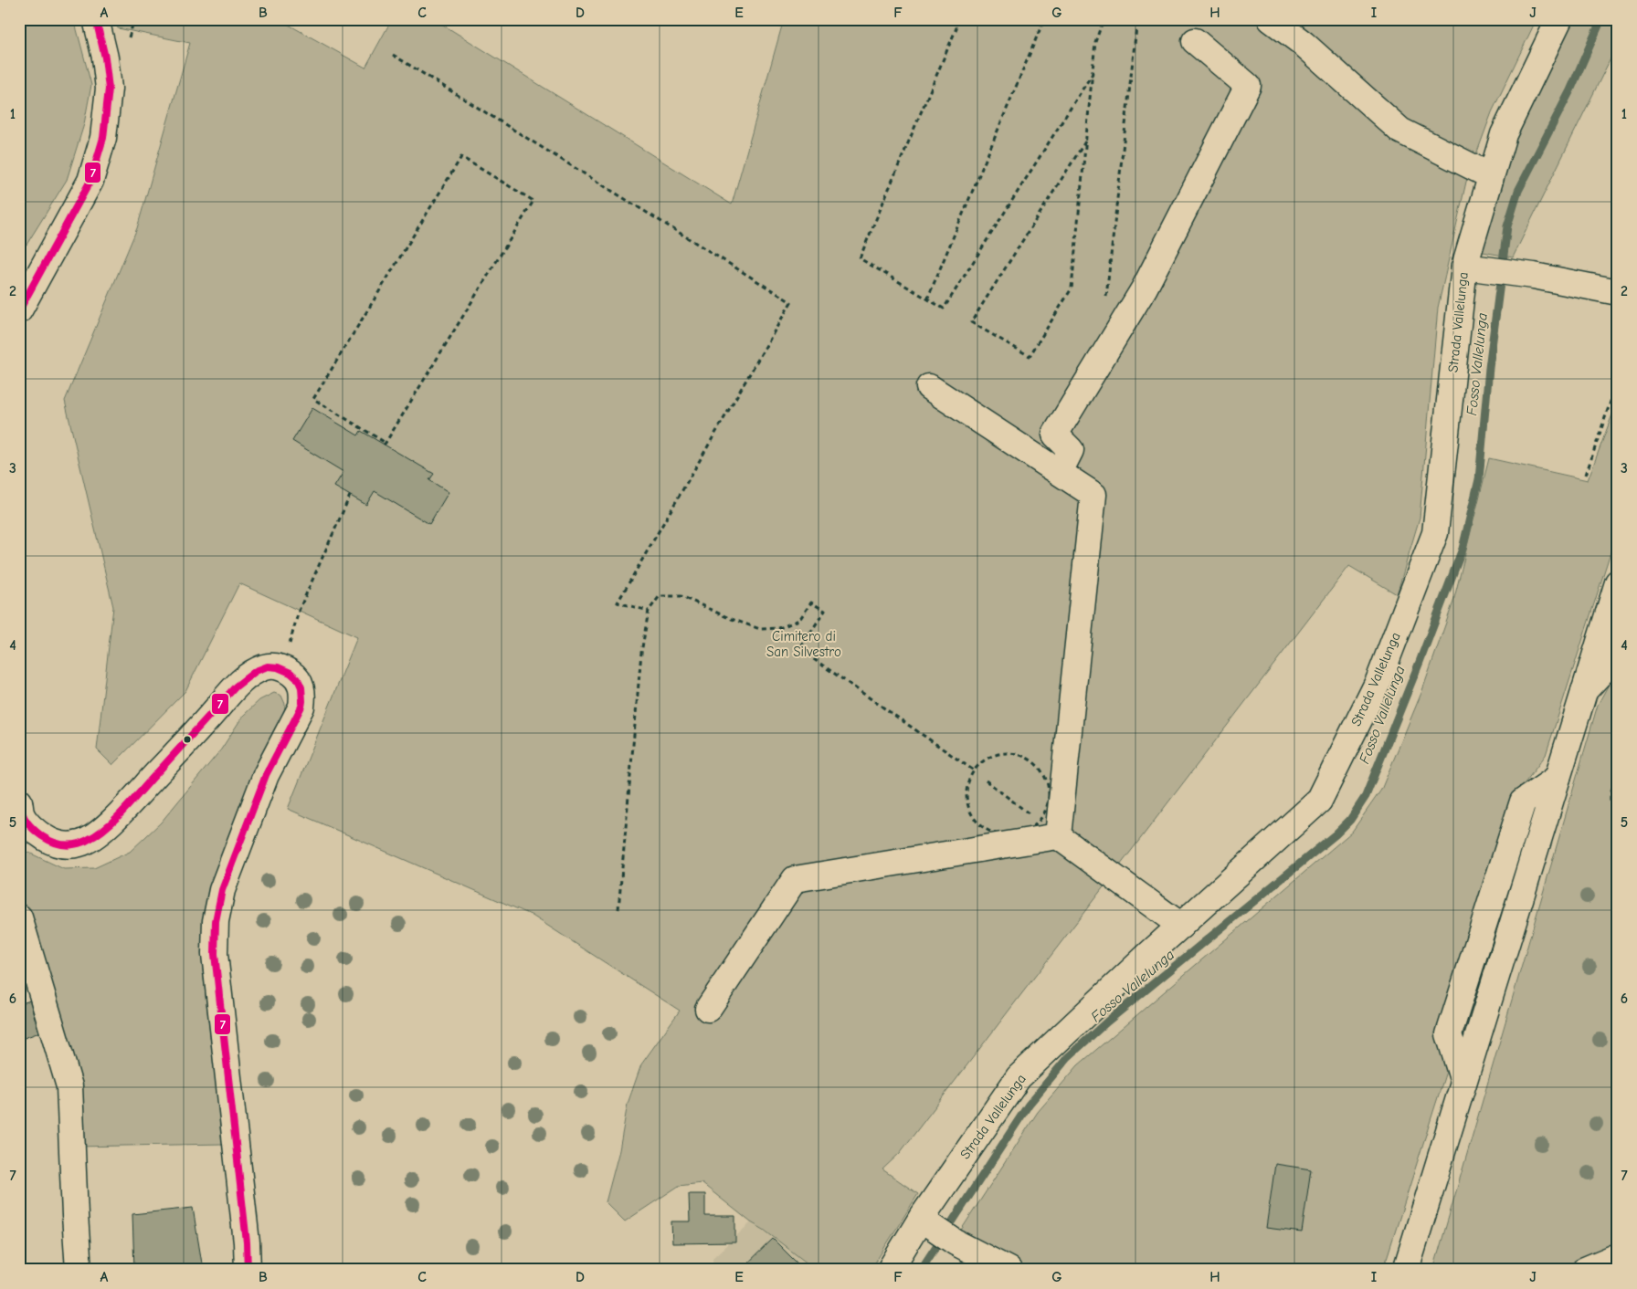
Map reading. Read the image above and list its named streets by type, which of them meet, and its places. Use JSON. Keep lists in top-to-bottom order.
{
  "streets": {
    "main road": ["Strada Vallelunga"]
  },
  "water": ["Fosso Vallelunga"],
  "parks": ["Cimitero di San Silvestro"],
  "lines": ["transit line 7"],
  "grid": {
    "columns": [
      "A",
      "B",
      "C",
      "D",
      "E",
      "F",
      "G",
      "H",
      "I",
      "J"
    ],
    "rows": [
      "1",
      "2",
      "3",
      "4",
      "5",
      "6",
      "7"
    ]
  }
}
